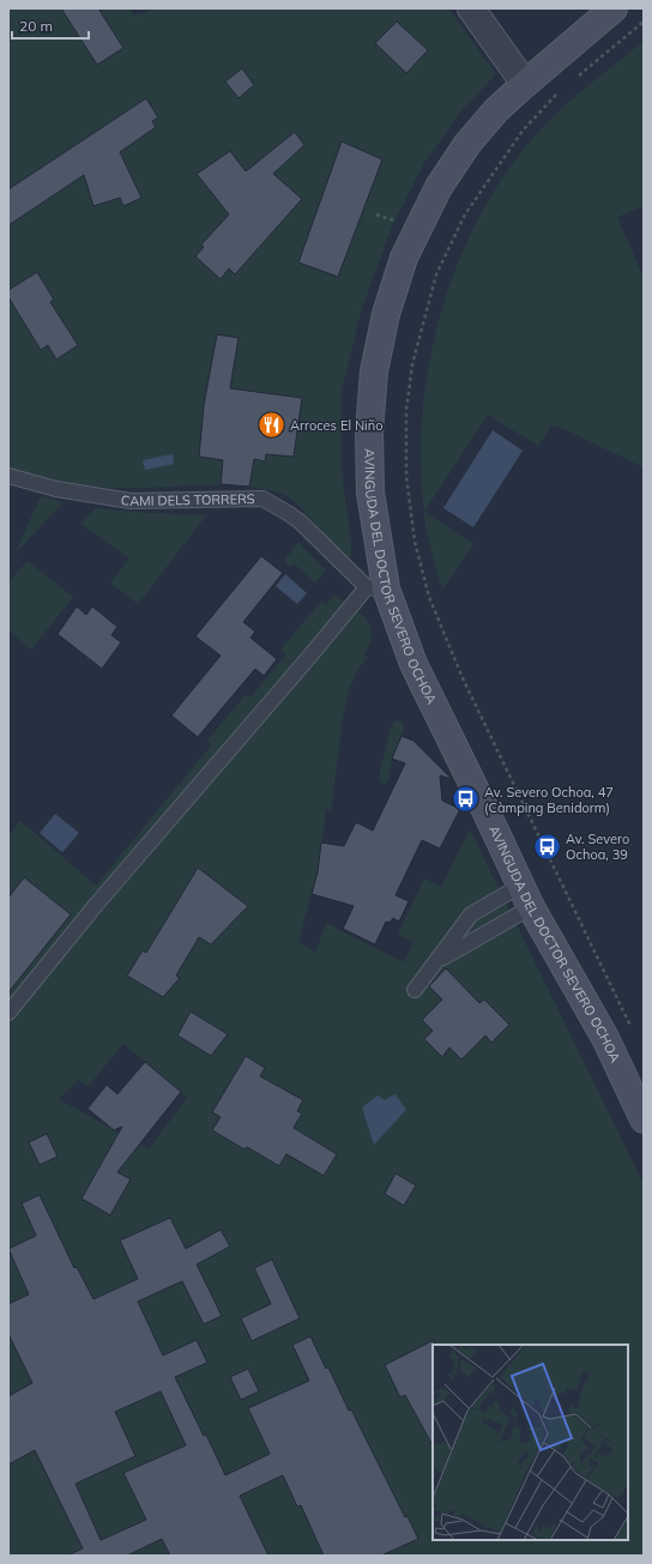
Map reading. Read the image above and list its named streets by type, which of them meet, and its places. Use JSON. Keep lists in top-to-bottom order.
{
  "streets": {
    "street": ["AVINGUDA DEL DOCTOR SEVERO OCHOA"],
    "lane": ["CAMI DELS TORRERS"]
  },
  "crossings": [
    ["CAMI DELS TORRERS", "AVINGUDA DEL DOCTOR SEVERO OCHOA"]
  ],
  "places": {
    "restaurant": ["Arroces El Niño"],
    "bus stop": ["Av. Severo Ochoa, 47 (Càmping Benidorm)", "Av. Severo Ochoa, 39"]
  },
  "scale_bar": "20 m"
}
